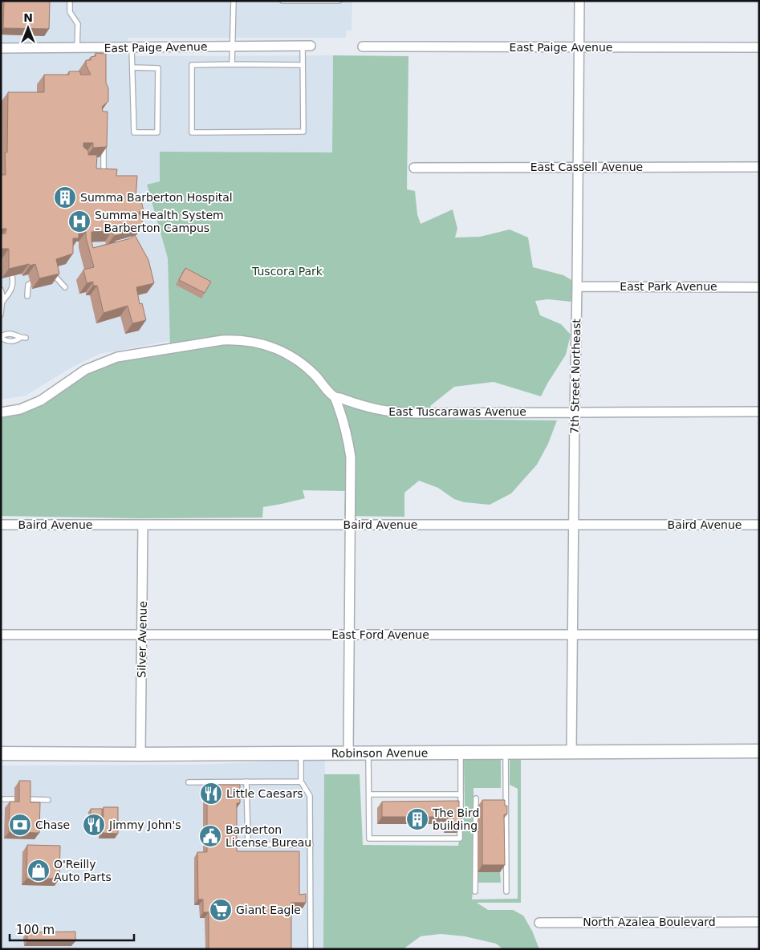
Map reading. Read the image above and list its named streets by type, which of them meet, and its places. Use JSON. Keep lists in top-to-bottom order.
{
  "streets": {
    "main road": ["Robinson Avenue"],
    "street": [
      "East Paige Avenue",
      "East Cassell Avenue",
      "East Park Avenue",
      "7th Street Northeast",
      "East Tuscarawas Avenue",
      "Baird Avenue",
      "East Ford Avenue",
      "Silver Avenue",
      "North Azalea Boulevard"
    ]
  },
  "crossings": [
    ["East Paige Avenue", "7th Street Northeast"],
    ["East Cassell Avenue", "7th Street Northeast"],
    ["East Park Avenue", "7th Street Northeast"],
    ["7th Street Northeast", "East Tuscarawas Avenue"],
    ["7th Street Northeast", "Baird Avenue"],
    ["7th Street Northeast", "East Ford Avenue"],
    ["7th Street Northeast", "Robinson Avenue"],
    ["Baird Avenue", "Silver Avenue"],
    ["East Ford Avenue", "Silver Avenue"],
    ["Silver Avenue", "Robinson Avenue"]
  ],
  "parks": ["Tuscora Park"],
  "places": {
    "building": ["Summa Barberton Hospital", "The Bird building"],
    "hospital": ["Summa Health System – Barberton Campus"],
    "restaurant": ["Little Caesars", "Jimmy John's"],
    "bank": ["Chase"],
    "public building": ["Barberton License Bureau"],
    "shop": ["O'Reilly Auto Parts"],
    "supermarket": ["Giant Eagle"]
  },
  "scale_bar": "100 m",
  "north": "top"
}
